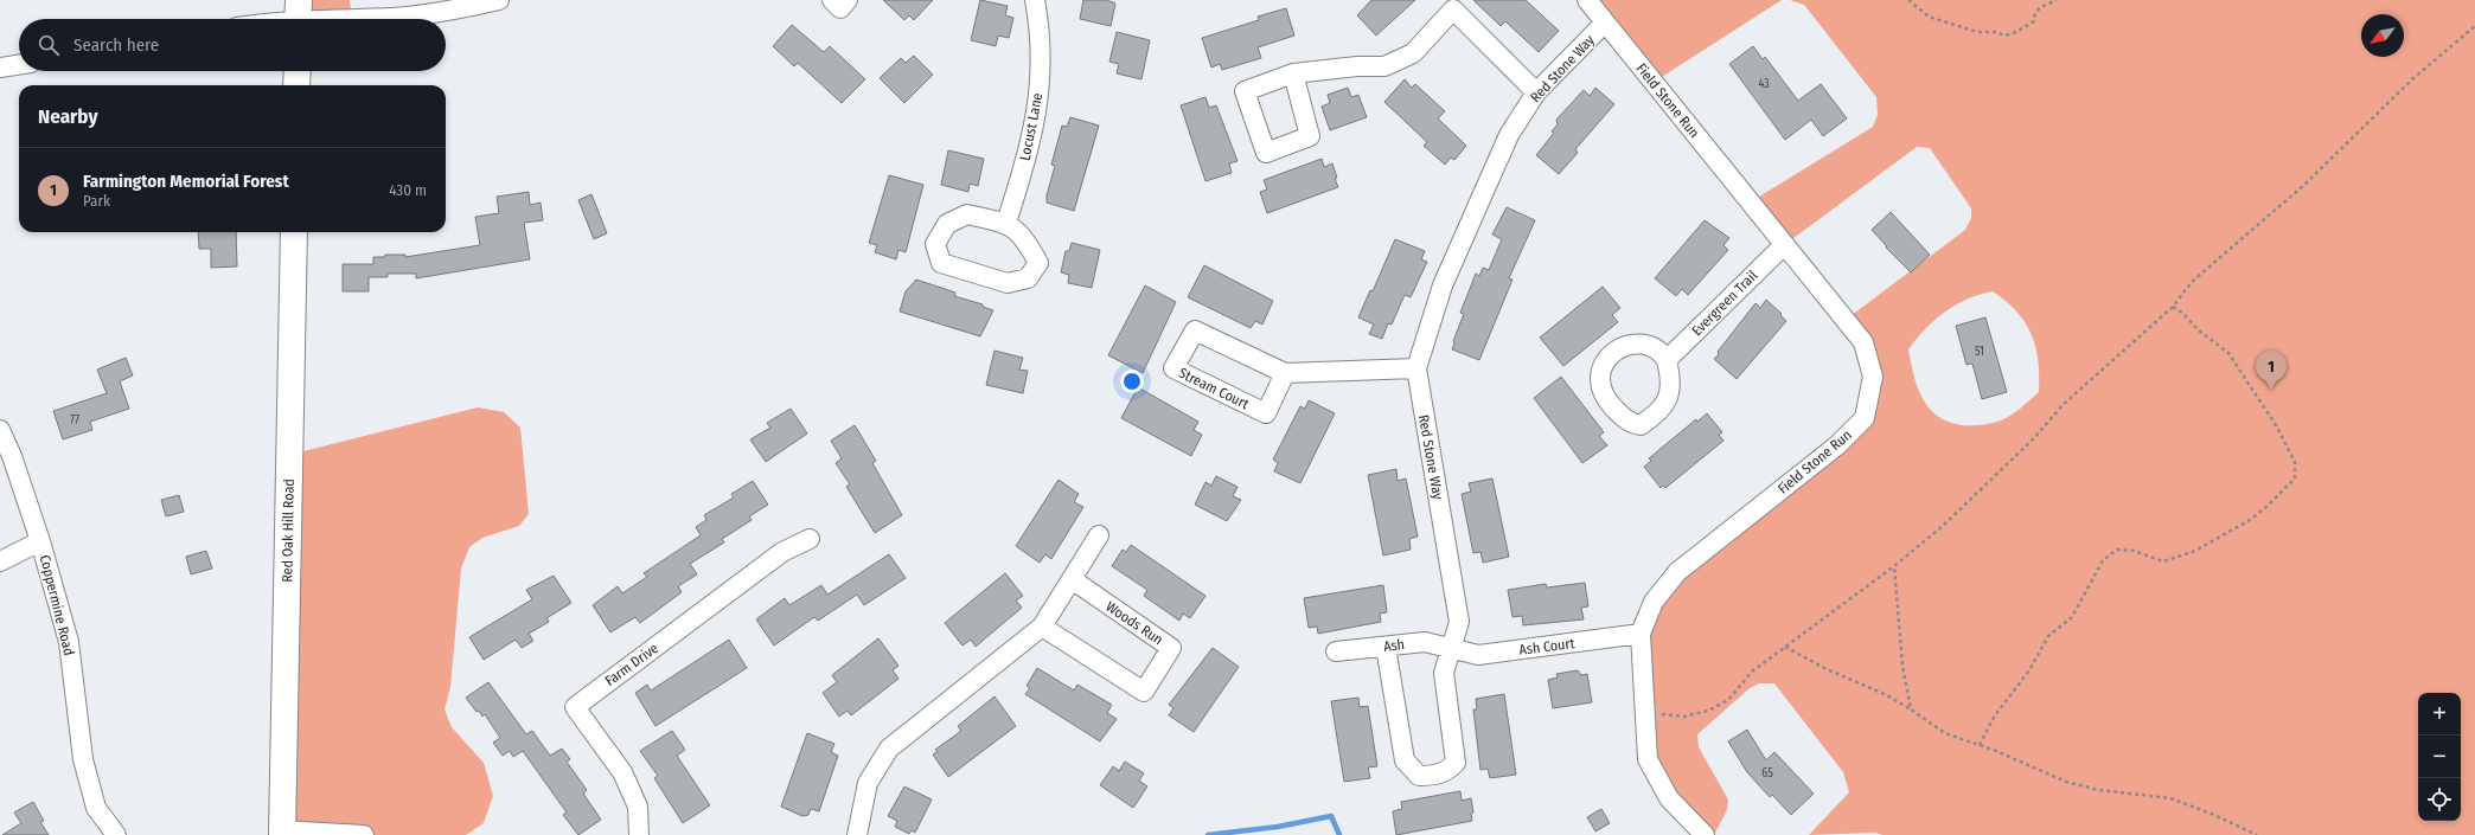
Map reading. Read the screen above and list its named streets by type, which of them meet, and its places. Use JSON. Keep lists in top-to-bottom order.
{
  "streets": {
    "street": [
      "Red Stone Way",
      "Field Stone Run",
      "Locust Lane",
      "Evergreen Trail",
      "Stream Court",
      "Red Oak Hill Road",
      "Coppermine Road",
      "Woods Run",
      "Ash",
      "Ash Court",
      "Farm Drive"
    ]
  },
  "crossings": [
    ["Red Stone Way", "Field Stone Run"],
    ["Red Stone Way", "Stream Court"],
    ["Red Stone Way", "Ash"],
    ["Red Stone Way", "Ash Court"],
    ["Field Stone Run", "Evergreen Trail"],
    ["Field Stone Run", "Ash Court"],
    ["Ash", "Ash Court"]
  ],
  "house_numbers": [
    "43",
    "51",
    "77",
    "65"
  ],
  "north": "bottom left",
  "page": {
    "search": "Search here",
    "heading": "Nearby",
    "list": [
      {
        "mark": "1",
        "name": "Farmington Memorial Forest",
        "note": "Park",
        "value": "430 m"
      }
    ],
    "pins": "1",
    "map_buttons": ["+", "−"]
  }
}
